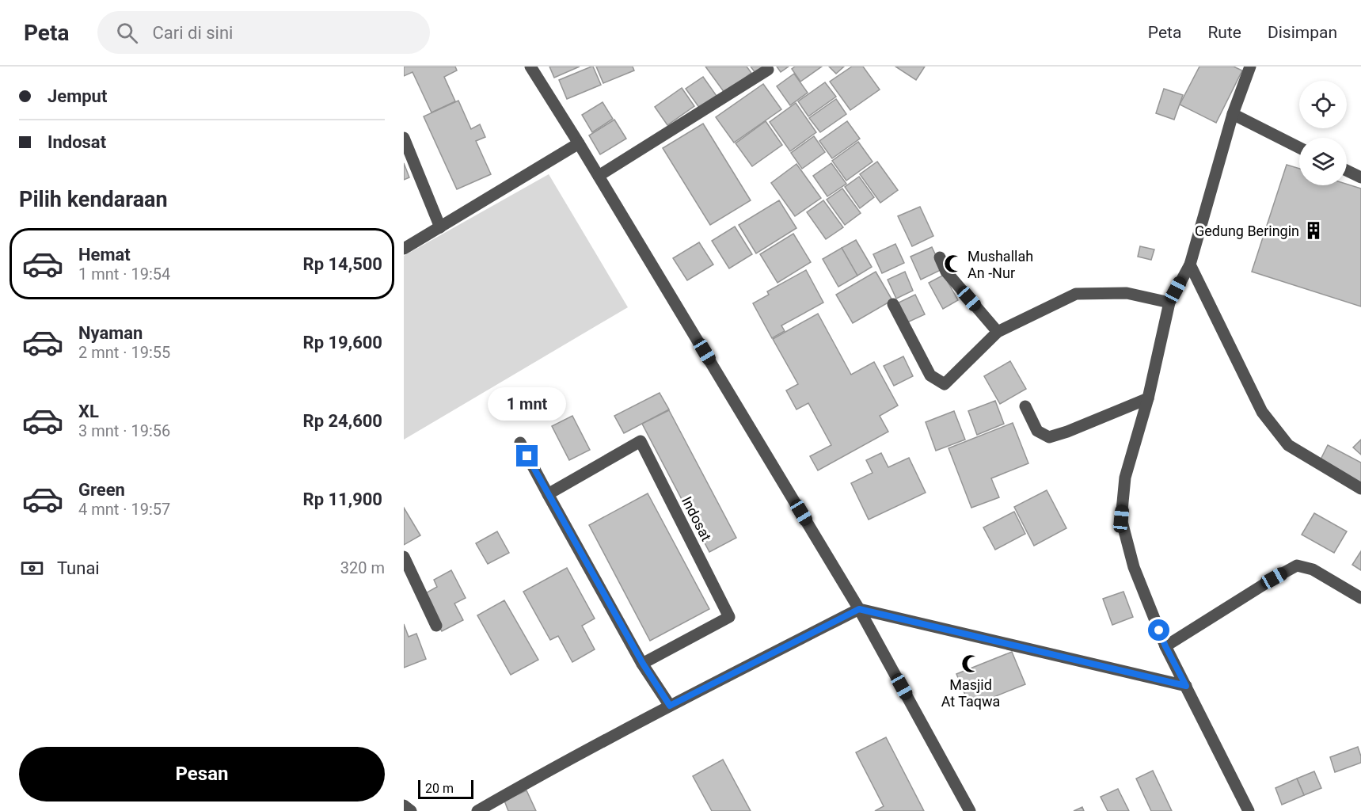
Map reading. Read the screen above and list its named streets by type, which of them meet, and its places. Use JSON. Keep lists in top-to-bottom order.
{
  "streets": {
    "street": ["Indosat"]
  },
  "places": {
    "building": ["Gedung Beringin"],
    "mosque": ["Mushallah An -Nur", "Masjid At Taqwa"]
  },
  "scale_bar": "20 m",
  "page": {
    "header": "Peta",
    "search": "Cari di sini",
    "nav": ["Peta", "Rute", "Disimpan"],
    "banner": ["Jemput", "Indosat"],
    "heading": "Pilih kendaraan",
    "list": [
      {
        "name": "Hemat",
        "note": "1 mnt · 19:54",
        "value": "Rp 14,500"
      },
      {
        "name": "Nyaman",
        "note": "2 mnt · 19:55",
        "value": "Rp 19,600"
      },
      {
        "name": "XL",
        "note": "3 mnt · 19:56",
        "value": "Rp 24,600"
      },
      {
        "name": "Green",
        "note": "4 mnt · 19:57",
        "value": "Rp 11,900"
      }
    ],
    "bubble": "1 mnt",
    "pay": ["Tunai", "320 m"],
    "buttons": "Pesan",
    "scale": "20 m"
  }
}
